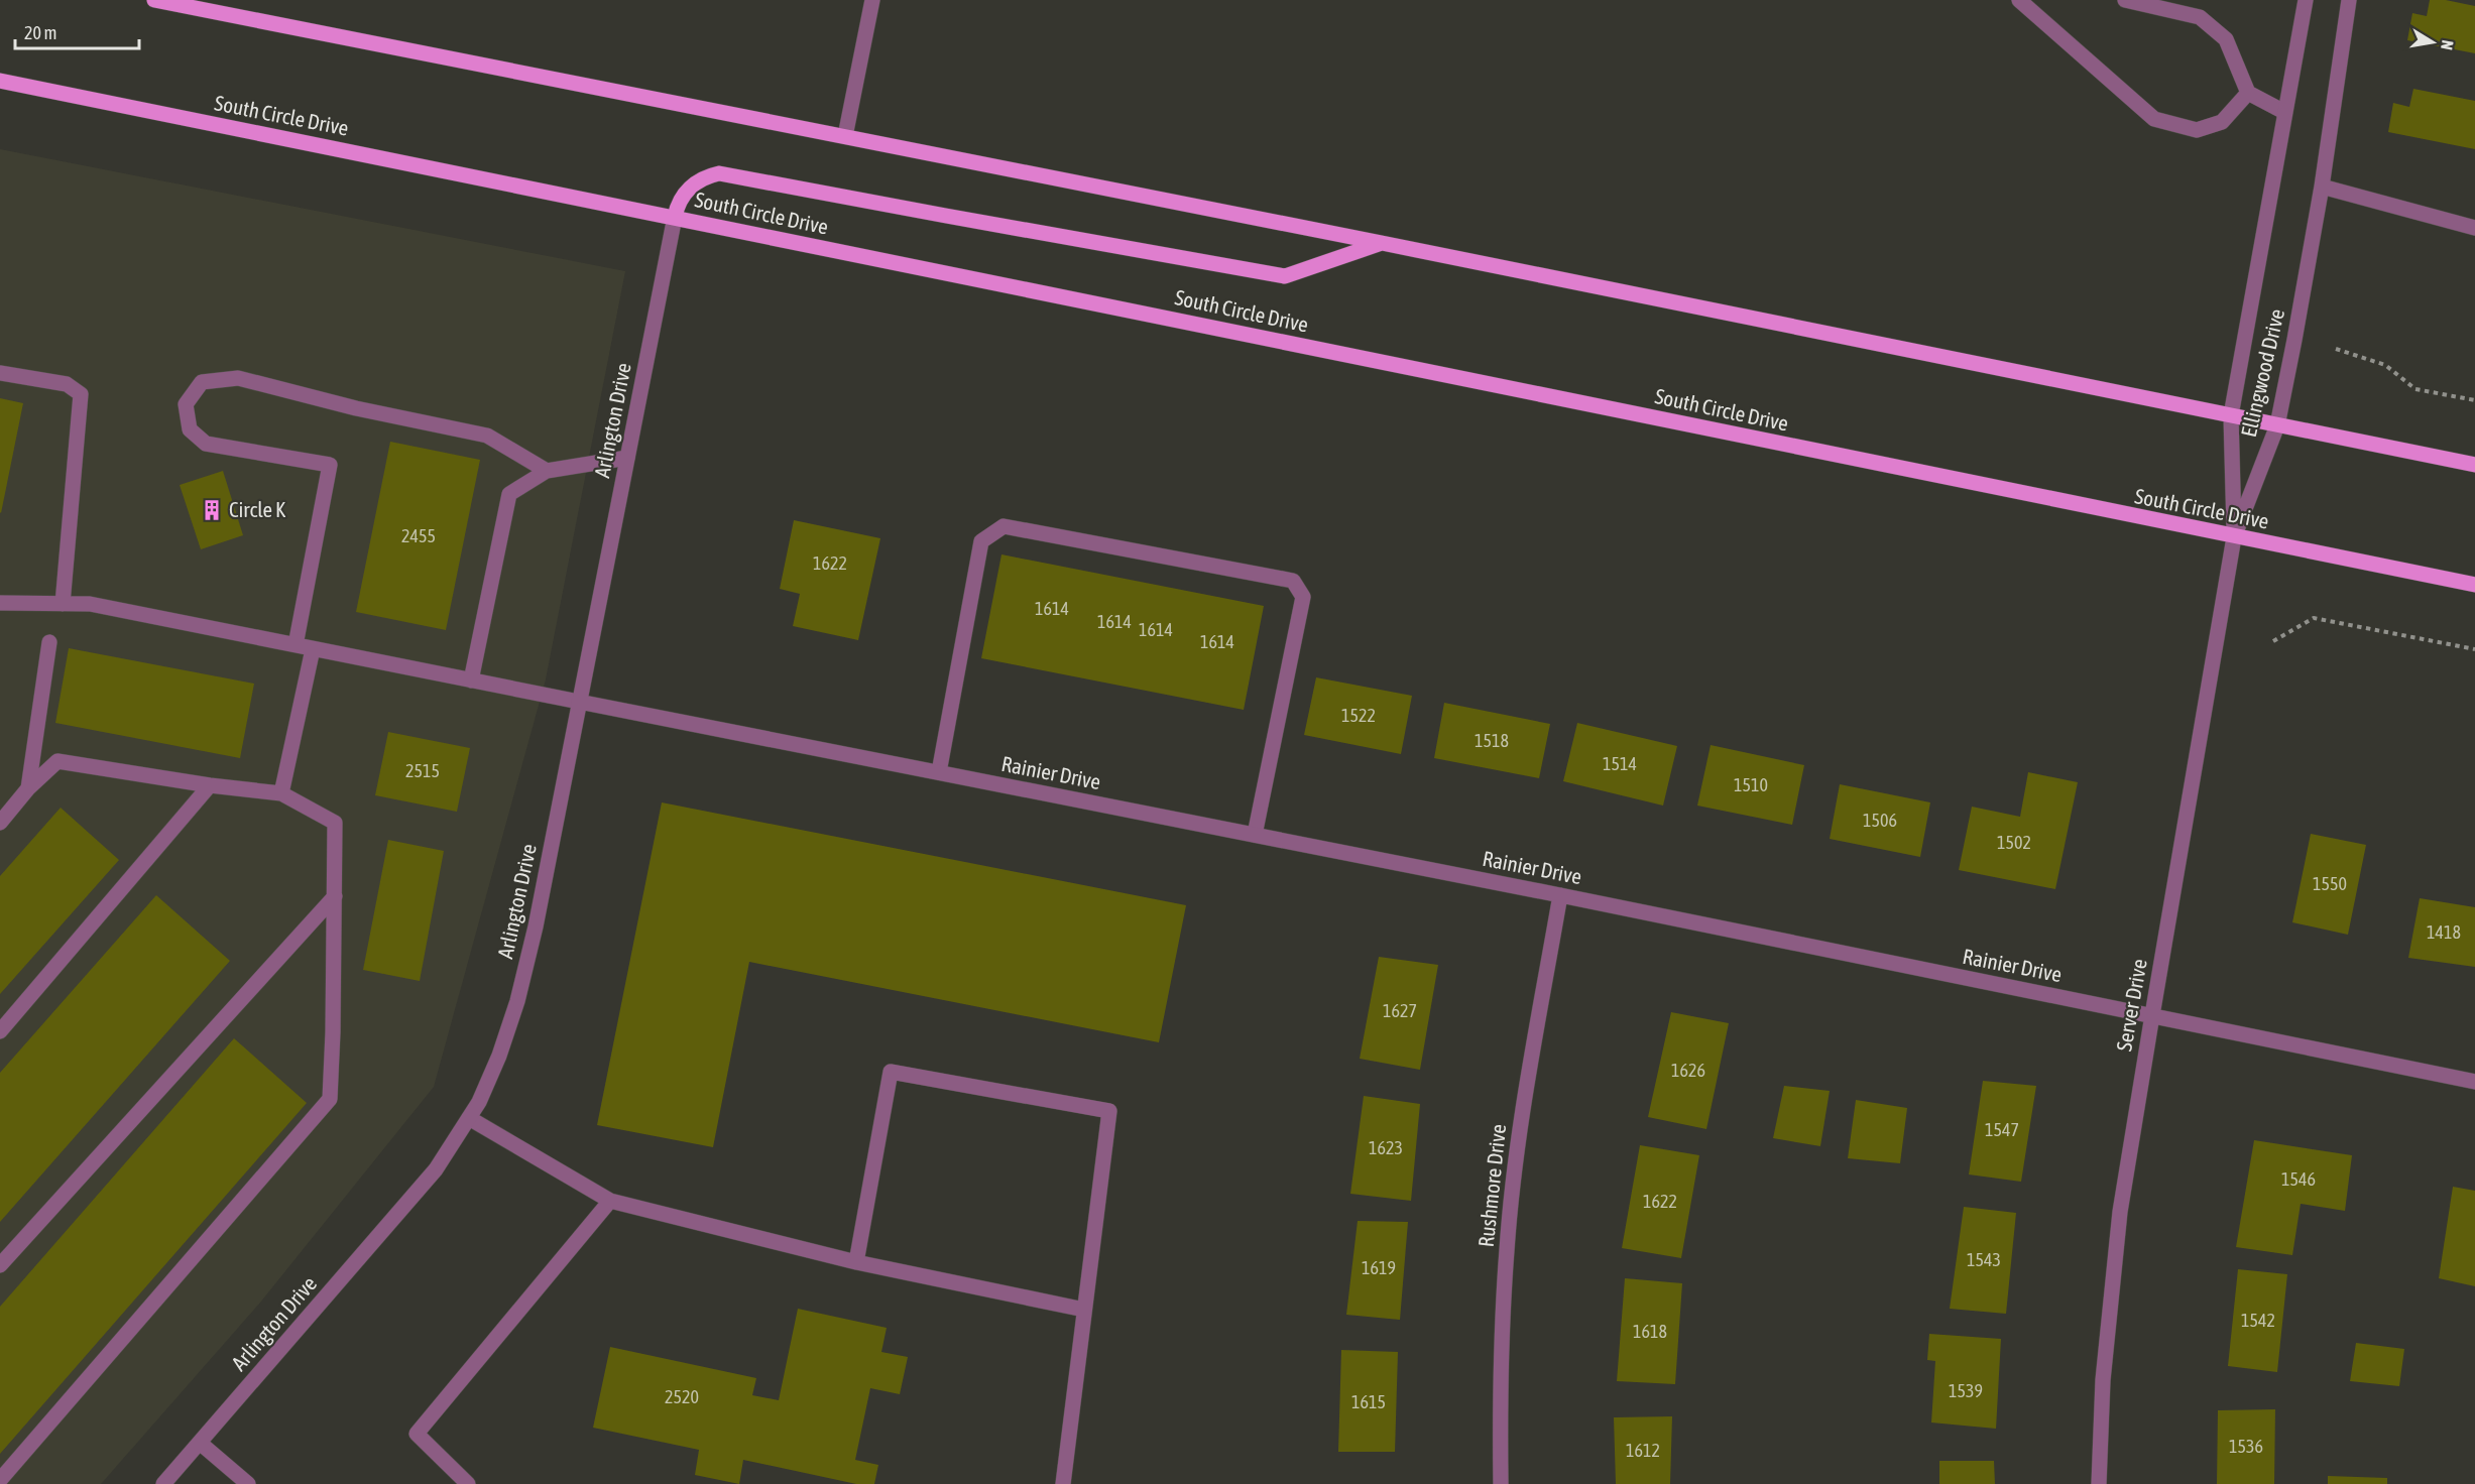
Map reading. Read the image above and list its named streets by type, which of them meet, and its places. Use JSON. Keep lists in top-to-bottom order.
{
  "streets": {
    "main road": ["South Circle Drive"],
    "street": [
      "Ellingwood Drive",
      "Arlington Drive",
      "Rainier Drive",
      "Server Drive",
      "Rushmore Drive"
    ]
  },
  "crossings": [
    ["South Circle Drive", "Ellingwood Drive"],
    ["South Circle Drive", "Arlington Drive"],
    ["South Circle Drive", "Server Drive"],
    ["Ellingwood Drive", "Server Drive"],
    ["Arlington Drive", "Rainier Drive"],
    ["Rainier Drive", "Server Drive"],
    ["Rainier Drive", "Rushmore Drive"]
  ],
  "places": {
    "building": ["Circle K"]
  },
  "house_numbers": [
    "2455",
    "1622",
    "1614",
    "1614",
    "1614",
    "1614",
    "1522",
    "1518",
    "1514",
    "2515",
    "1510",
    "1506",
    "1502",
    "1550",
    "1418",
    "1627",
    "1626",
    "1547",
    "1623",
    "1546",
    "1622",
    "1543",
    "1619",
    "1542",
    "1618",
    "1539",
    "2520",
    "1615",
    "1536",
    "1612"
  ],
  "scale_bar": "20 m",
  "north": "right"
}
